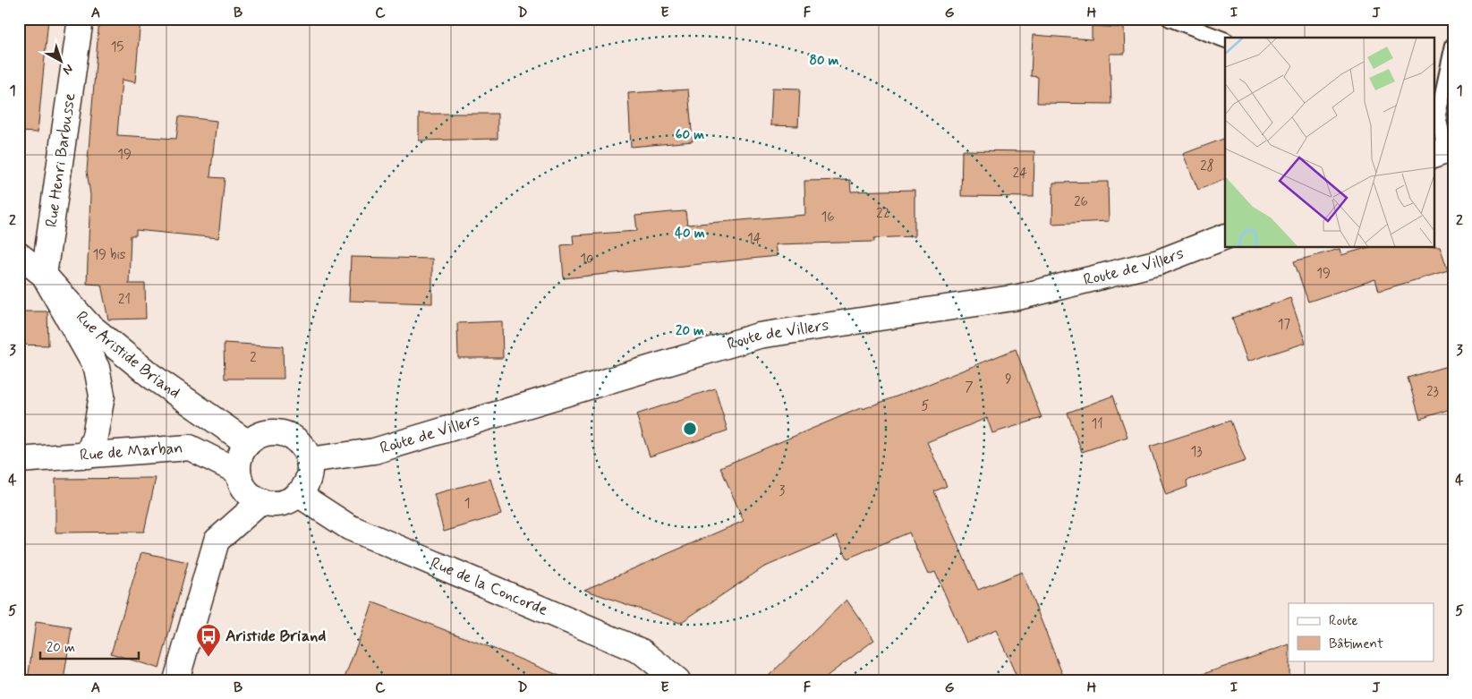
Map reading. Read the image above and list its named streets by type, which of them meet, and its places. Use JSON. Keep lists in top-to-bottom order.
{
  "streets": {
    "main road": [
      "Rue Henri Barbusse",
      "Route de Villers",
      "Rue Aristide Briand",
      "Rue de Marban",
      "Rue de la Concorde"
    ]
  },
  "crossings": [
    ["Rue Henri Barbusse", "Rue Aristide Briand"],
    ["Route de Villers", "Rue Aristide Briand"],
    ["Route de Villers", "Rue de Marban"],
    ["Route de Villers", "Rue de la Concorde"],
    ["Rue Aristide Briand", "Rue de Marban"],
    ["Rue Aristide Briand", "Rue de la Concorde"],
    ["Rue de Marban", "Rue de la Concorde"]
  ],
  "places": {
    "bus stop": ["Aristide Briand"]
  },
  "house_numbers": [
    "15",
    "19",
    "28",
    "24",
    "26",
    "22",
    "16",
    "14",
    "19 bis",
    "10",
    "19",
    "21",
    "17",
    "2",
    "9",
    "7",
    "23",
    "5",
    "11",
    "13",
    "3",
    "1"
  ],
  "legend": ["Route", "Bâtiment"],
  "scale_bar": "20 m",
  "north": "bottom right",
  "grid": {
    "columns": [
      "A",
      "B",
      "C",
      "D",
      "E",
      "F",
      "G",
      "H",
      "I",
      "J"
    ],
    "rows": [
      "1",
      "2",
      "3",
      "4",
      "5"
    ]
  },
  "rings": [
    "80 m",
    "60 m",
    "40 m",
    "20 m"
  ]
}
